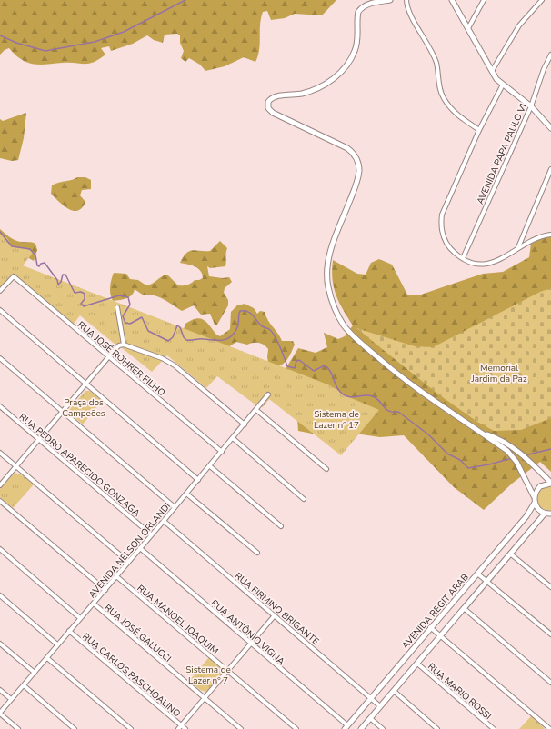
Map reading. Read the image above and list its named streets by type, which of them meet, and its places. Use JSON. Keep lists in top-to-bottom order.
{
  "streets": {
    "main road": ["AVENIDA REGIT ARAB"],
    "street": [
      "AVENIDA PAPA PAULO VI",
      "RUA JOSÉ ROHRER FILHO",
      "RUA PEDRO APARECIDO GONZAGA",
      "AVENIDA NELSON ORLANDI",
      "RUA FIRMINO BRIGANTE",
      "RUA MANOEL JOAQUIM",
      "RUA ANTÔNIO VIGNA",
      "RUA JOSÉ GALUCCI",
      "RUA CARLOS PASCHOALINO",
      "RUA MARIO ROSSI"
    ]
  },
  "crossings": [
    ["RUA JOSÉ ROHRER FILHO", "AVENIDA NELSON ORLANDI"],
    ["RUA PEDRO APARECIDO GONZAGA", "AVENIDA NELSON ORLANDI"],
    ["AVENIDA NELSON ORLANDI", "RUA FIRMINO BRIGANTE"],
    ["AVENIDA NELSON ORLANDI", "RUA MANOEL JOAQUIM"],
    ["AVENIDA NELSON ORLANDI", "RUA ANTÔNIO VIGNA"],
    ["AVENIDA NELSON ORLANDI", "RUA JOSÉ GALUCCI"],
    ["AVENIDA NELSON ORLANDI", "RUA CARLOS PASCHOALINO"],
    ["RUA FIRMINO BRIGANTE", "AVENIDA REGIT ARAB"],
    ["AVENIDA REGIT ARAB", "RUA ANTÔNIO VIGNA"]
  ],
  "parks": [
    "Memorial Jardim da Paz",
    "Praça dos Campeões",
    "Sistema de Lazer nº 17",
    "Sistema de Lazer nº 7"
  ]
}
